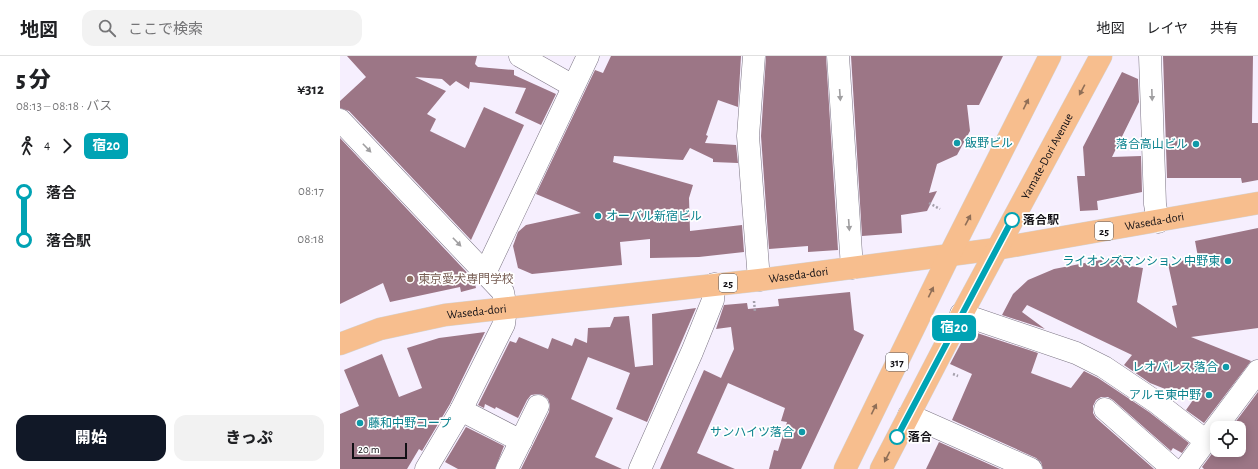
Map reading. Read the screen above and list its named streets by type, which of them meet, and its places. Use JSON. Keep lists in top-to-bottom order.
{
  "streets": {
    "main road": [
      "Yamate-Dori Avenue",
      "Waseda-dori",
      "25",
      "317"
    ]
  },
  "crossings": [
    ["Yamate-Dori Avenue", "Waseda-dori"],
    ["Waseda-dori", "317"]
  ],
  "places": [
    "飯野ビル",
    "落合高山ビル",
    "オーバル新宿ビル",
    "落合駅",
    "ライオンズマンション 中野東",
    "東京愛犬専門学校",
    "レオパレス 落合",
    "アルモ東中野",
    "藤和中野コープ",
    "サンハイツ落合",
    "落合"
  ],
  "lines": ["bus line 宿20"],
  "scale_bar": "20 m",
  "page": {
    "header": "地図",
    "search": "ここで検索",
    "nav": ["地図", "レイヤ", "共有"],
    "heading": ["5 分", "08:13 – 08:18 · バス", "¥312"],
    "on_map": "宿20",
    "legs": ["4", "宿20"],
    "list": [
      {
        "name": "落合",
        "value": "08:17"
      },
      {
        "name": "落合駅",
        "value": "08:18"
      }
    ],
    "buttons": ["開始", "きっぷ"],
    "scale": "20 m"
  }
}
